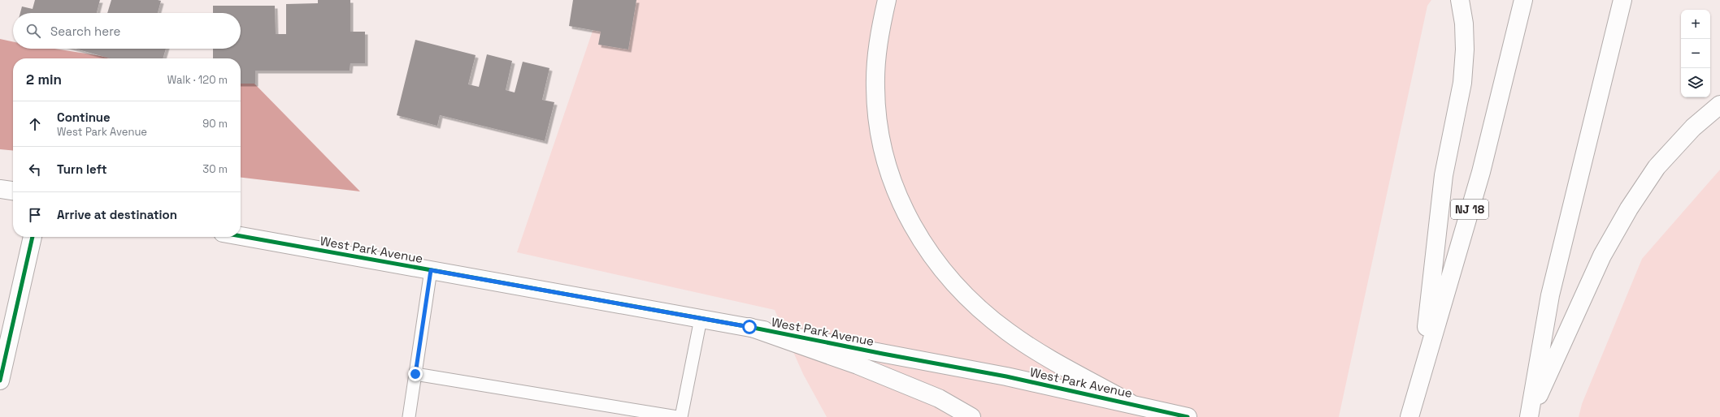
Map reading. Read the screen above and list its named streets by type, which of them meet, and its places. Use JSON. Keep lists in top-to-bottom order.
{
  "streets": {
    "main road": ["NJ 18", "West Park Avenue"]
  },
  "page": {
    "map_buttons": ["+", "−"],
    "search": "Search here",
    "heading": ["2 min", "Walk · 120 m"],
    "list": [
      ["Continue", "West Park Avenue", "90 m"],
      ["Turn left", "30 m"],
      "Arrive at destination"
    ]
  }
}
